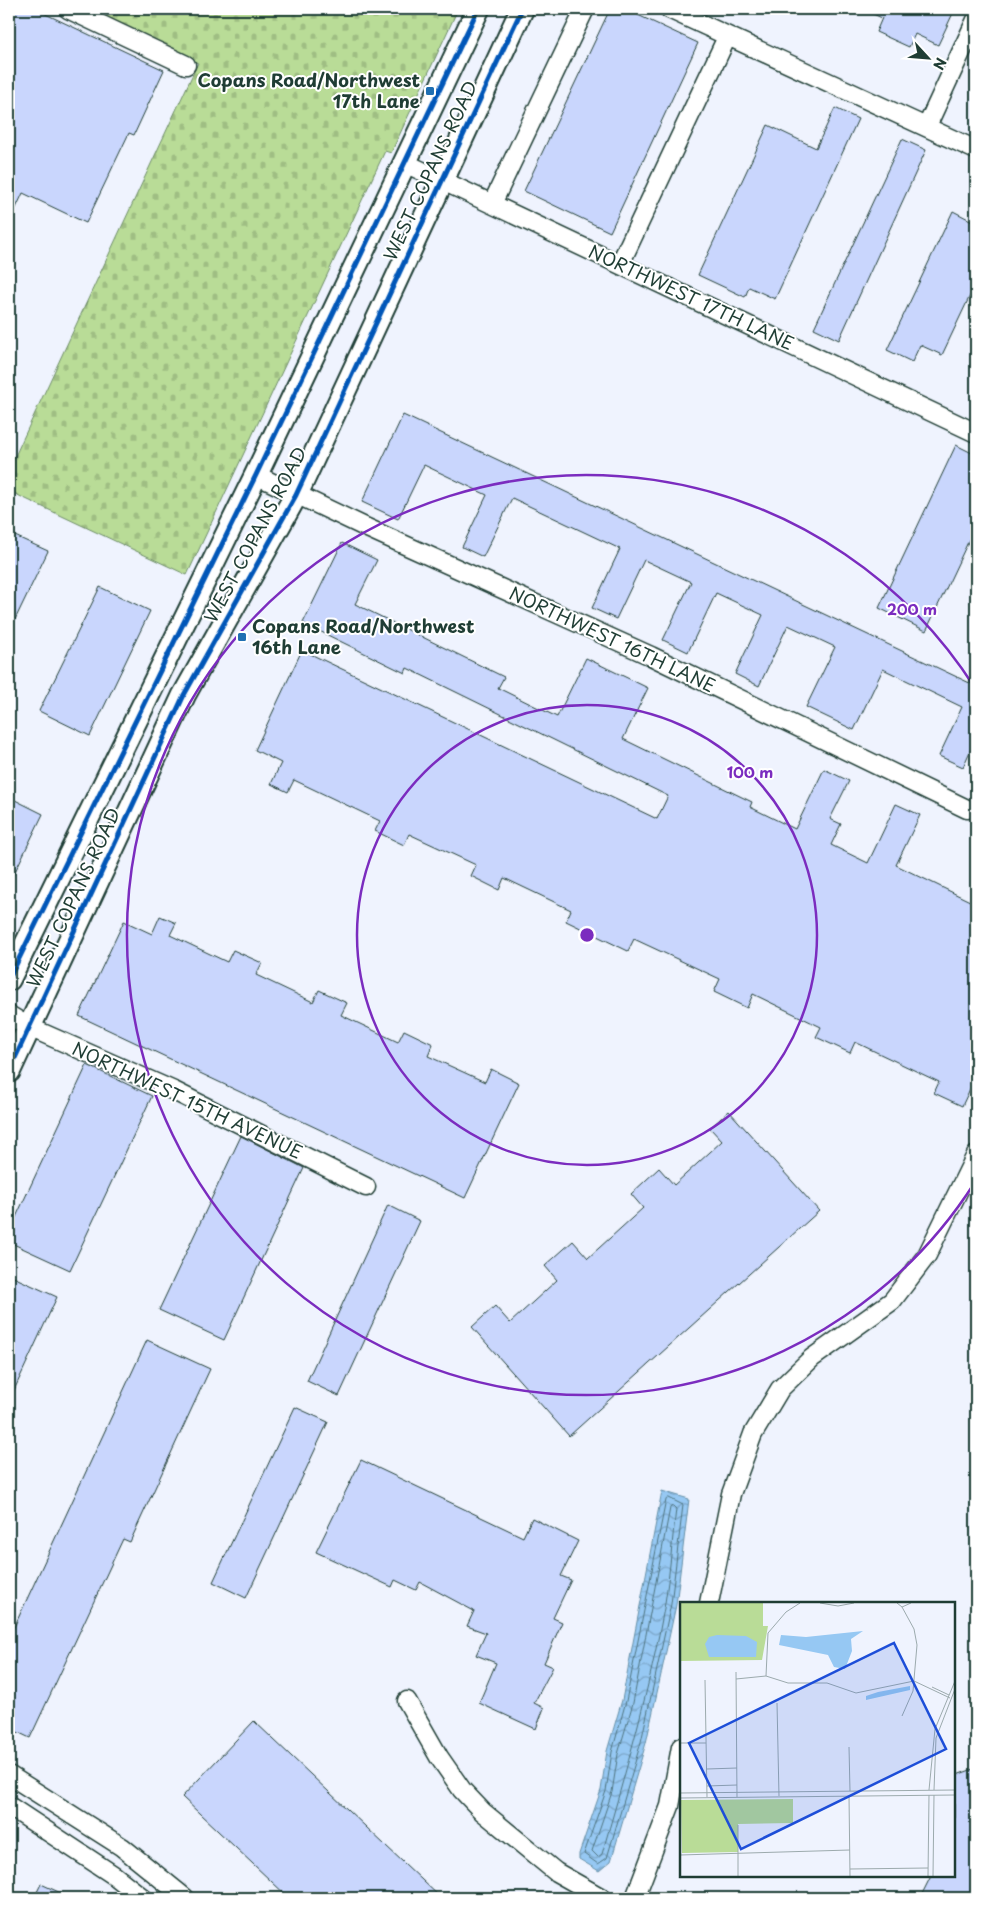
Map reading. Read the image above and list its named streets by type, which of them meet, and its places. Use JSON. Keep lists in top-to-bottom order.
{
  "streets": {
    "main road": ["WEST COPANS ROAD"],
    "street": ["NORTHWEST 17TH LANE", "NORTHWEST 16TH LANE", "NORTHWEST 15TH AVENUE"]
  },
  "crossings": [
    ["WEST COPANS ROAD", "NORTHWEST 17TH LANE"],
    ["WEST COPANS ROAD", "NORTHWEST 16TH LANE"],
    ["WEST COPANS ROAD", "NORTHWEST 15TH AVENUE"]
  ],
  "places": {
    "transit": ["Copans Road/Northwest 17th Lane", "Copans Road/Northwest 16th Lane"]
  },
  "north": "bottom right",
  "rings": ["200 m", "100 m"]
}
